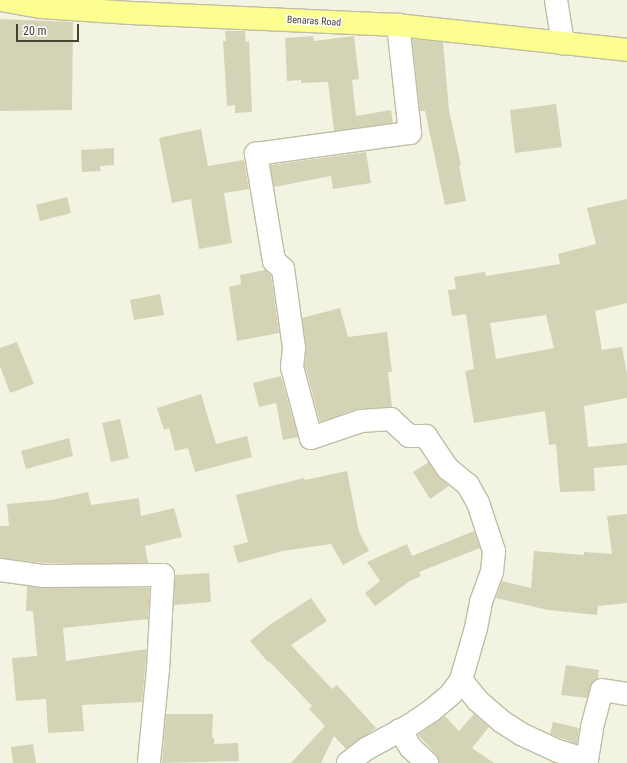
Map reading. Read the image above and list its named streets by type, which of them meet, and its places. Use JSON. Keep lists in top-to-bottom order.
{
  "streets": {
    "main road": ["Benaras Road"]
  },
  "scale_bar": "20 m"
}
